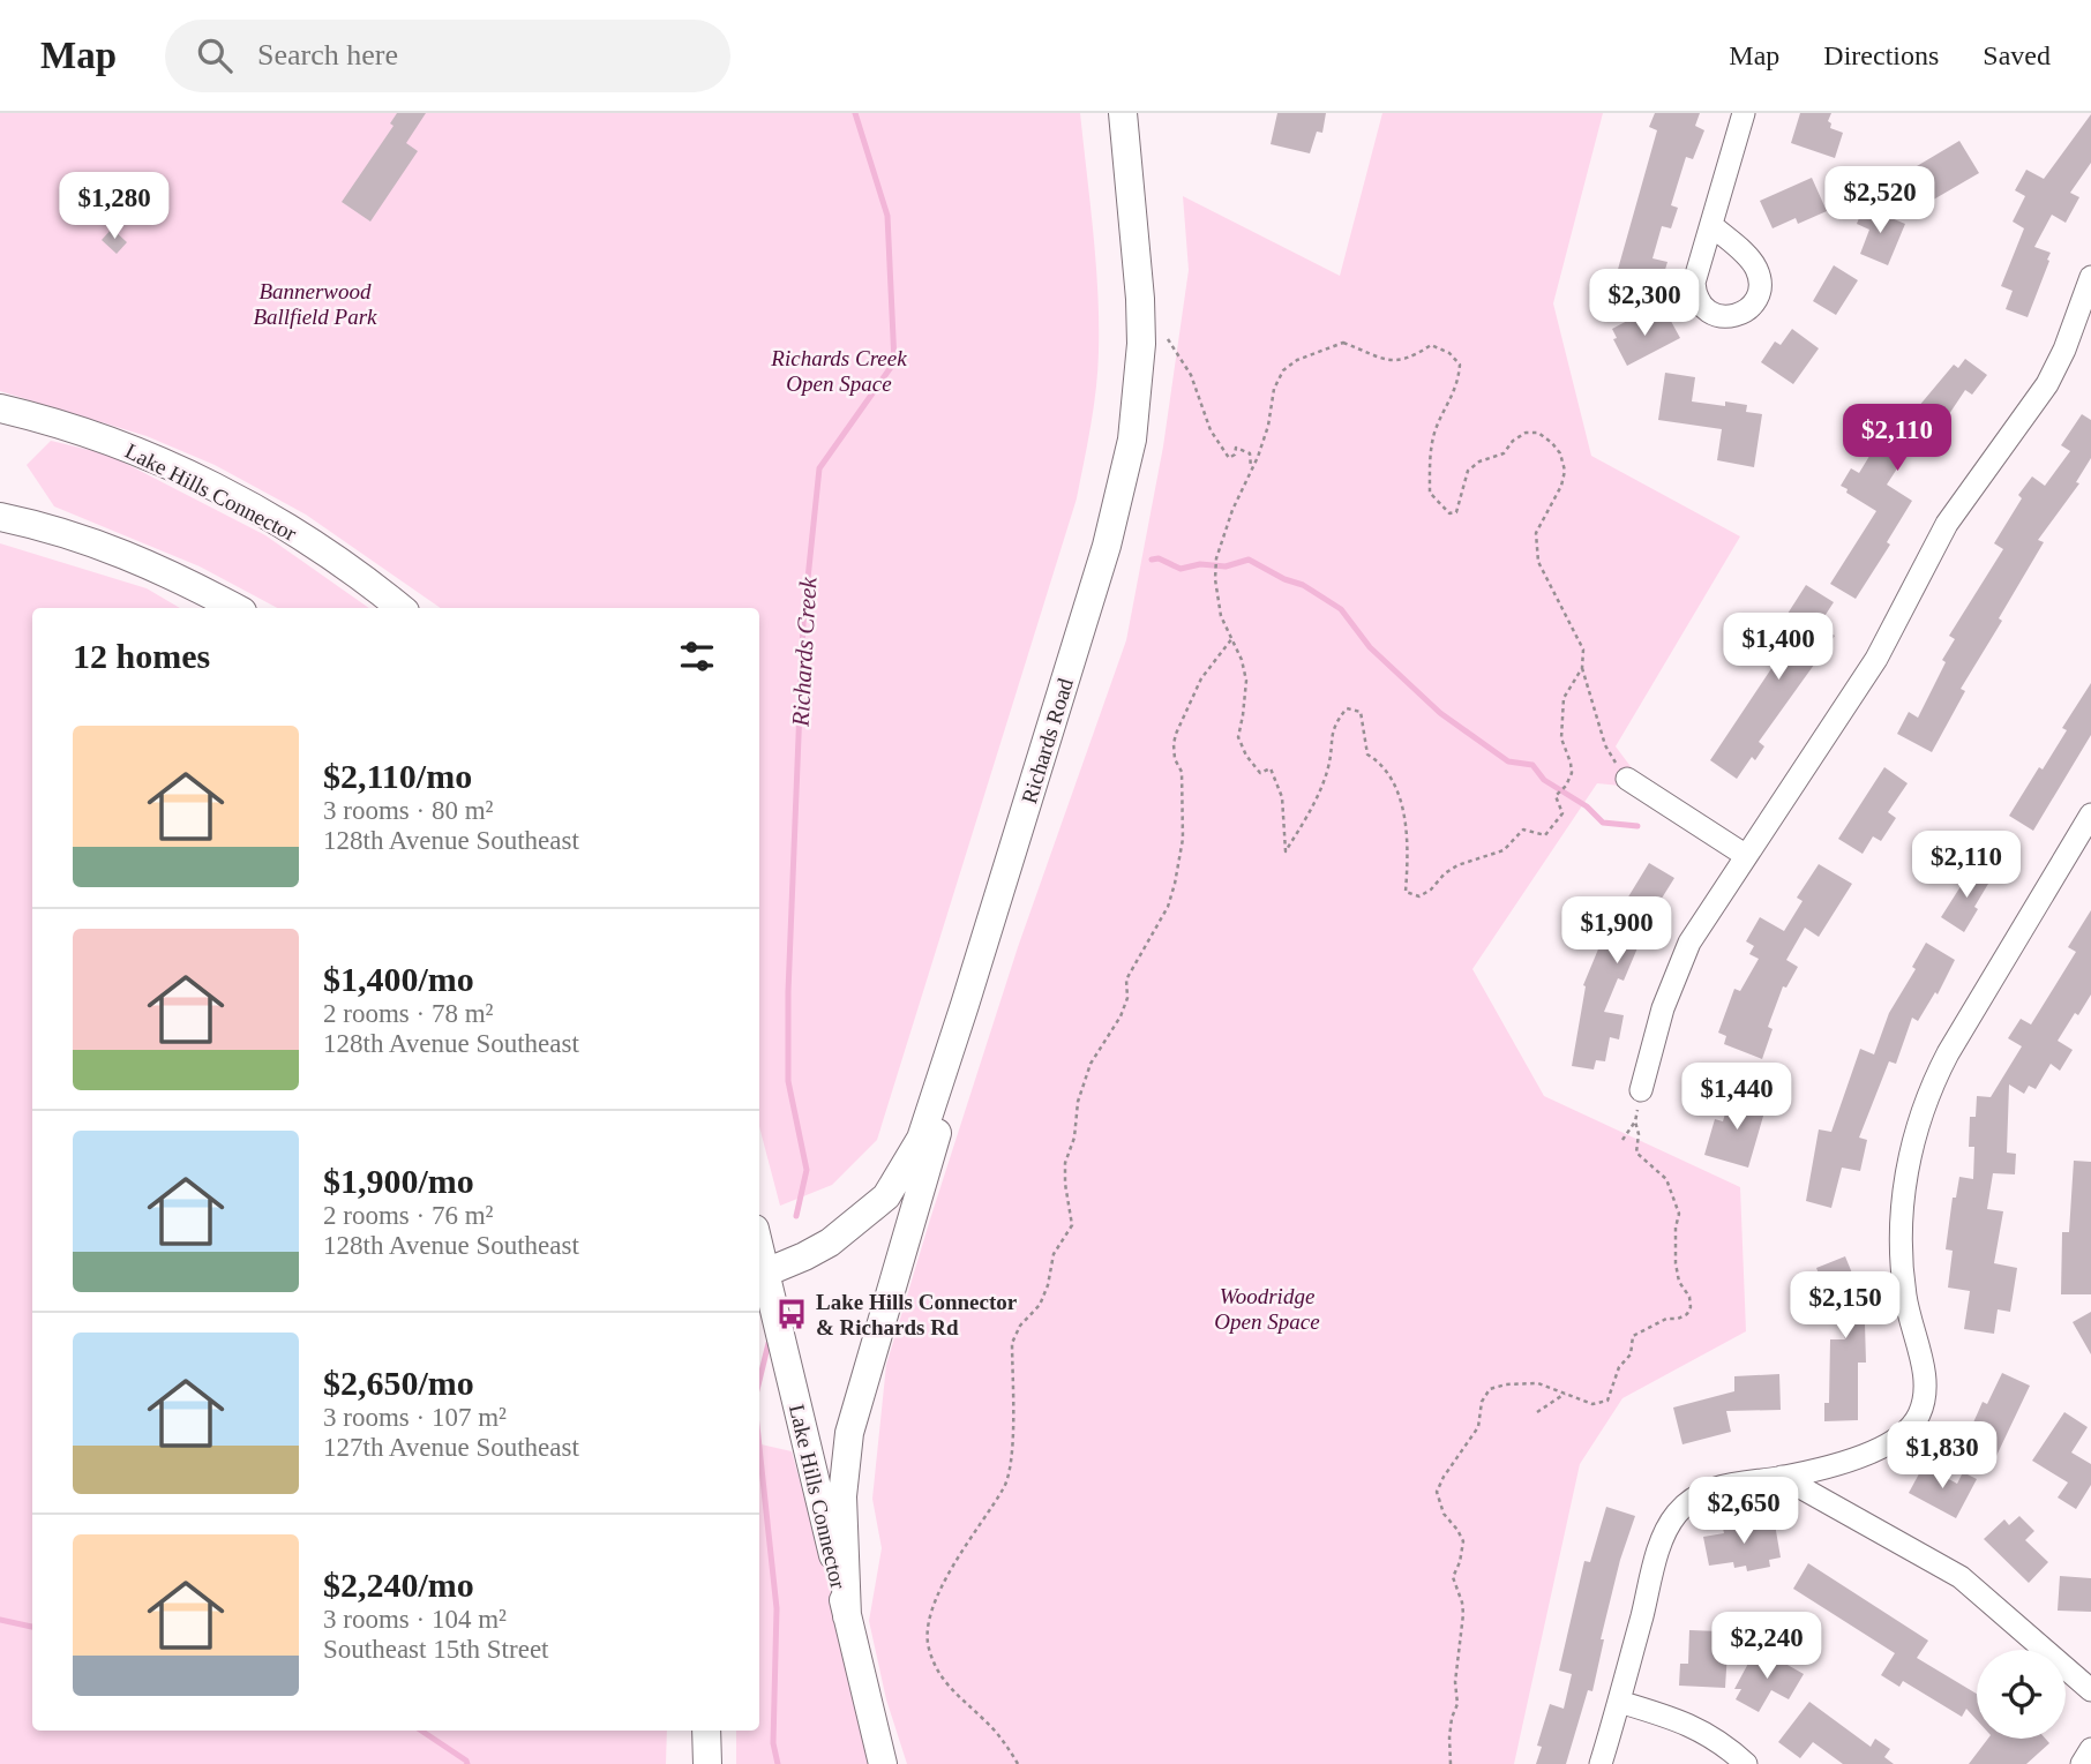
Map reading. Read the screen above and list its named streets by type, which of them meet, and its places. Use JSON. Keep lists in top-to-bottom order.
{
  "streets": {
    "main road": ["Lake Hills Connector", "Richards Road"]
  },
  "crossings": [
    ["Lake Hills Connector", "Richards Road"]
  ],
  "water": ["Richards Creek"],
  "parks": ["Bannerwood Ballfield Park", "Richards Creek Open Space", "Woodridge Open Space"],
  "places": {
    "bus stop": ["Lake Hills Connector & Richards Rd"]
  },
  "page": {
    "header": "Map",
    "search": "Search here",
    "nav": ["Map", "Directions", "Saved"],
    "price": [
      "$2,520",
      "$1,280",
      "$2,300",
      "$2,110",
      "$1,400",
      "$2,110",
      "$1,900",
      "$1,440",
      "$2,150",
      "$1,830",
      "$2,650",
      "$2,240"
    ],
    "heading": "12 homes",
    "list": [
      {
        "name": "$2,110/mo",
        "note": "3 rooms · 80 m² · 128th Avenue Southeast"
      },
      {
        "name": "$1,400/mo",
        "note": "2 rooms · 78 m² · 128th Avenue Southeast"
      },
      {
        "name": "$1,900/mo",
        "note": "2 rooms · 76 m² · 128th Avenue Southeast"
      },
      {
        "name": "$2,650/mo",
        "note": "3 rooms · 107 m² · 127th Avenue Southeast"
      },
      {
        "name": "$2,240/mo",
        "note": "3 rooms · 104 m² · Southeast 15th Street"
      }
    ]
  }
}
